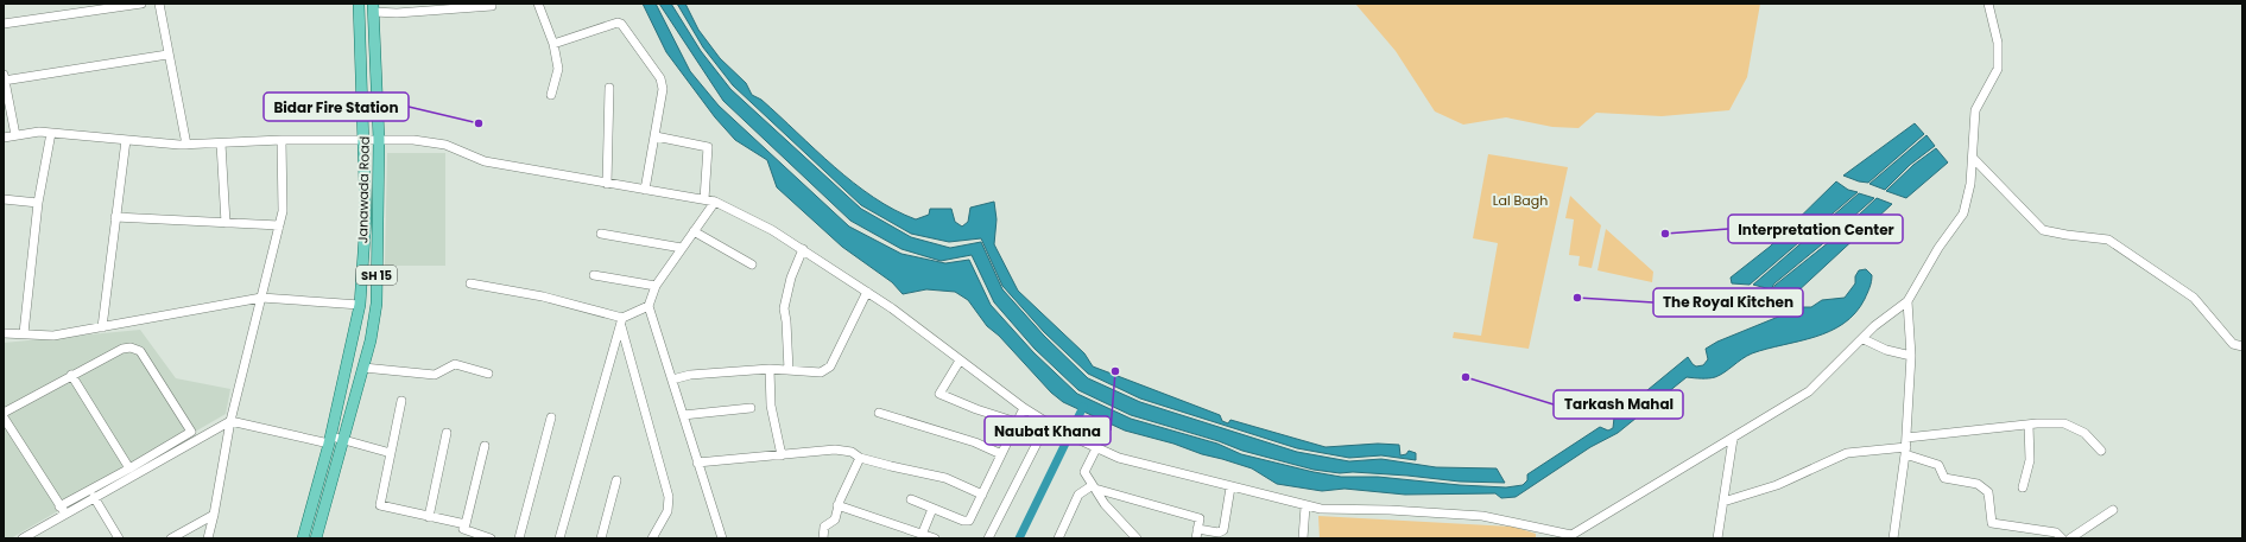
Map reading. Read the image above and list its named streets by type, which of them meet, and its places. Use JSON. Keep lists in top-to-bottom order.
{
  "streets": {
    "main road": ["Janawada Road", "SH 15"]
  },
  "parks": ["Lal Bagh"],
  "places": [
    "Bidar Fire Station",
    "Interpretation Center",
    "The Royal Kitchen",
    "Naubat Khana",
    "Tarkash Mahal"
  ]
}
